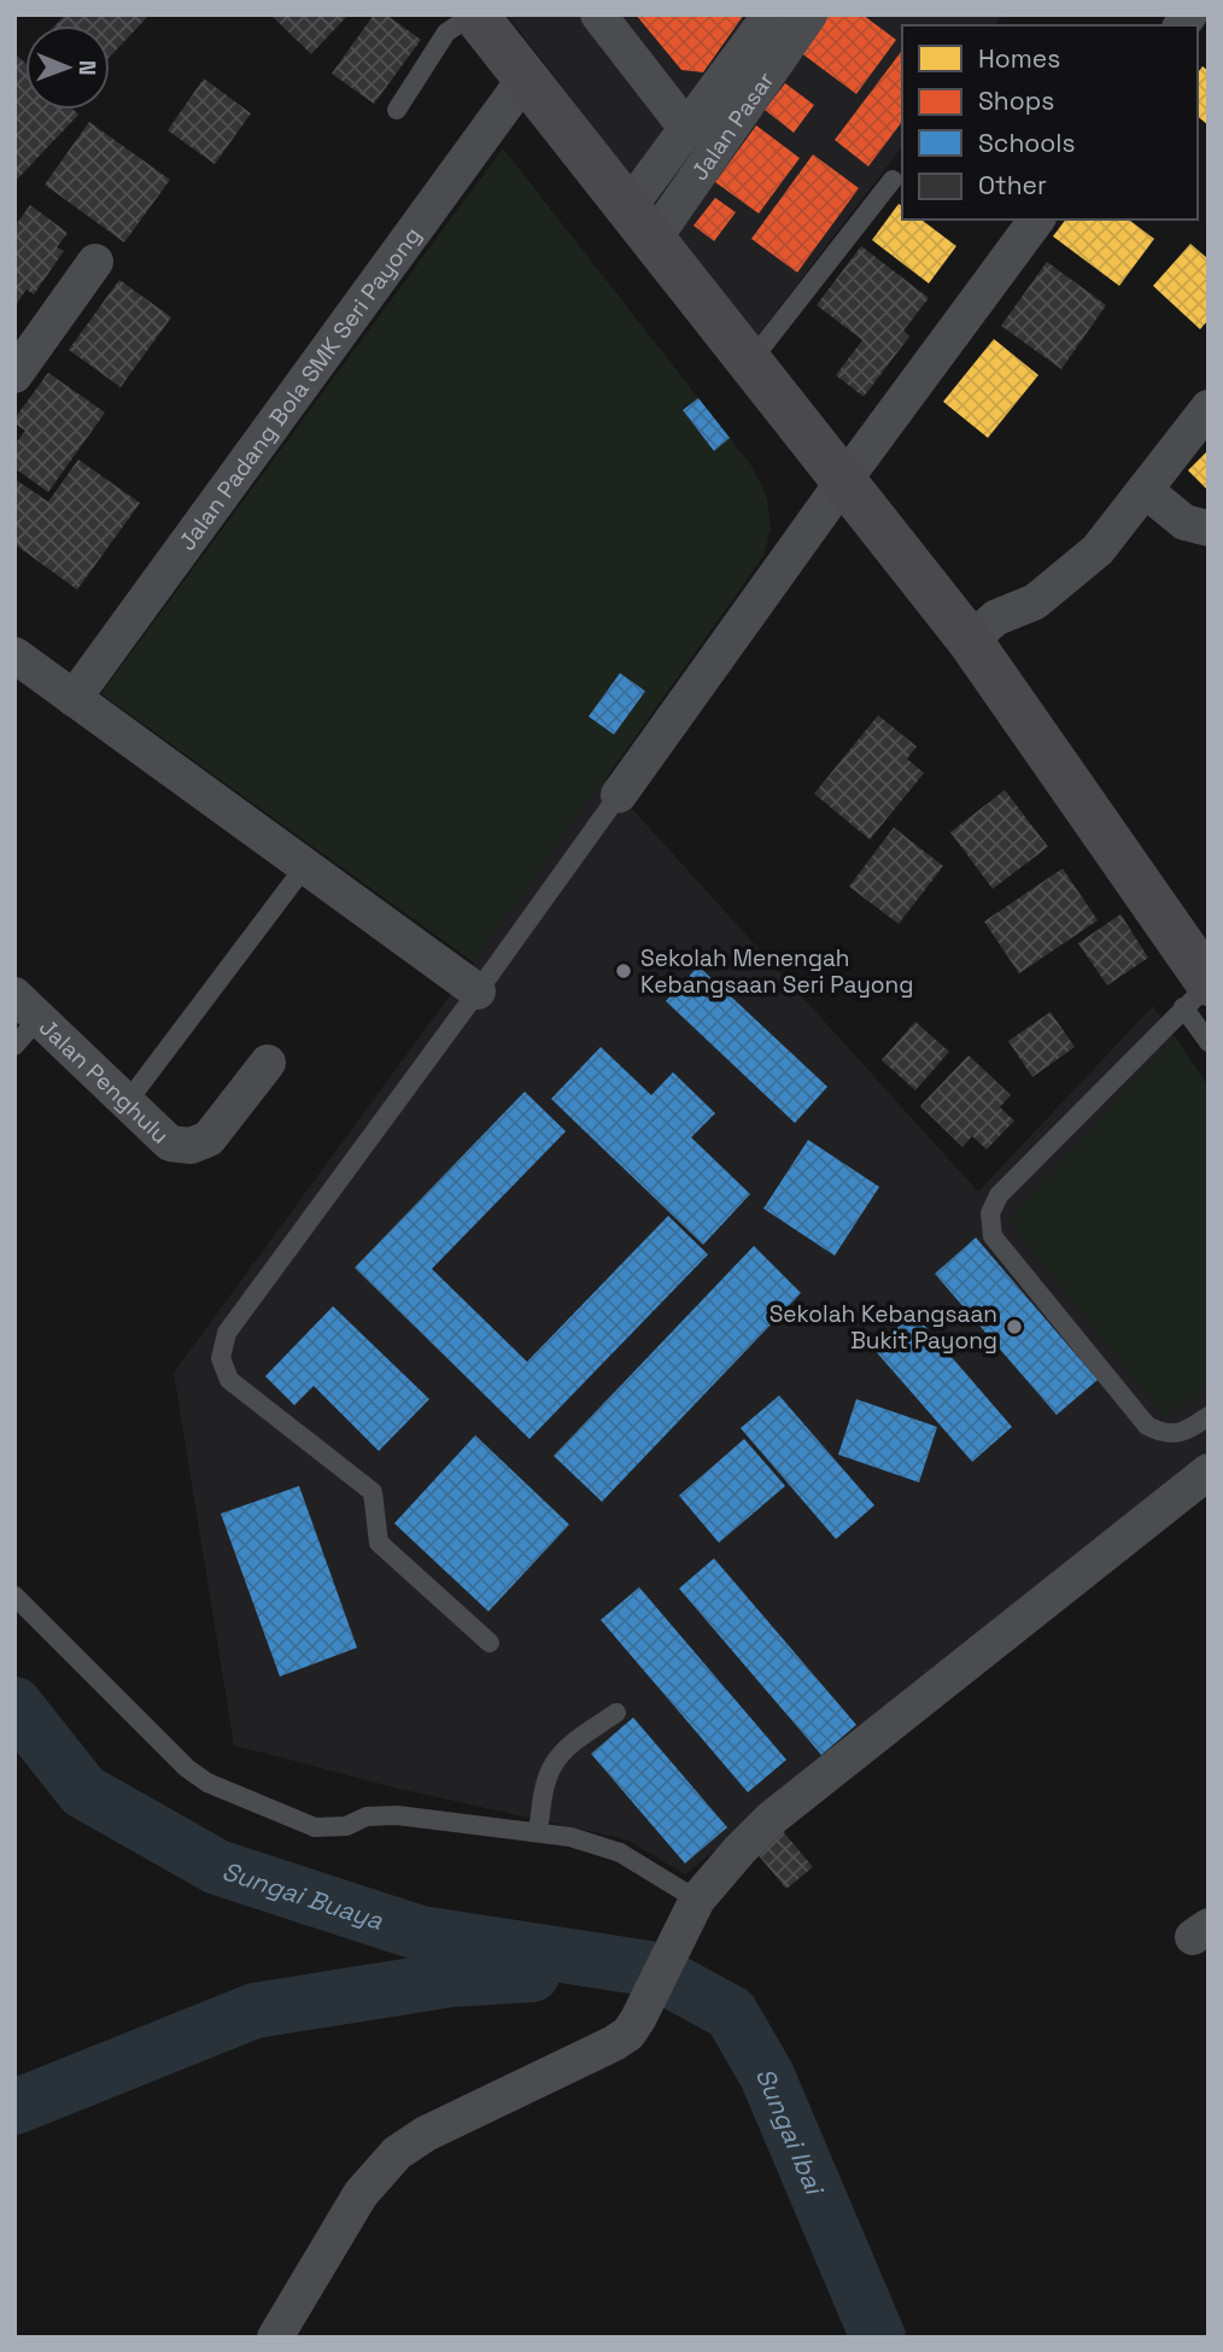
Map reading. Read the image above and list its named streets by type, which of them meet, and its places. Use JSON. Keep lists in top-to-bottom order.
{
  "streets": {
    "street": ["Jalan Pasar", "Jalan Padang Bola SMK Seri Payong", "Jalan Penghulu"]
  },
  "water": ["Sungai Buaya", "Sungai Ibai"],
  "places": ["Sekolah Menengah Kebangsaan Seri Payong", "Sekolah Kebangsaan Bukit Payong"],
  "legend": [
    "Homes",
    "Shops",
    "Schools",
    "Other"
  ],
  "north": "right"
}
